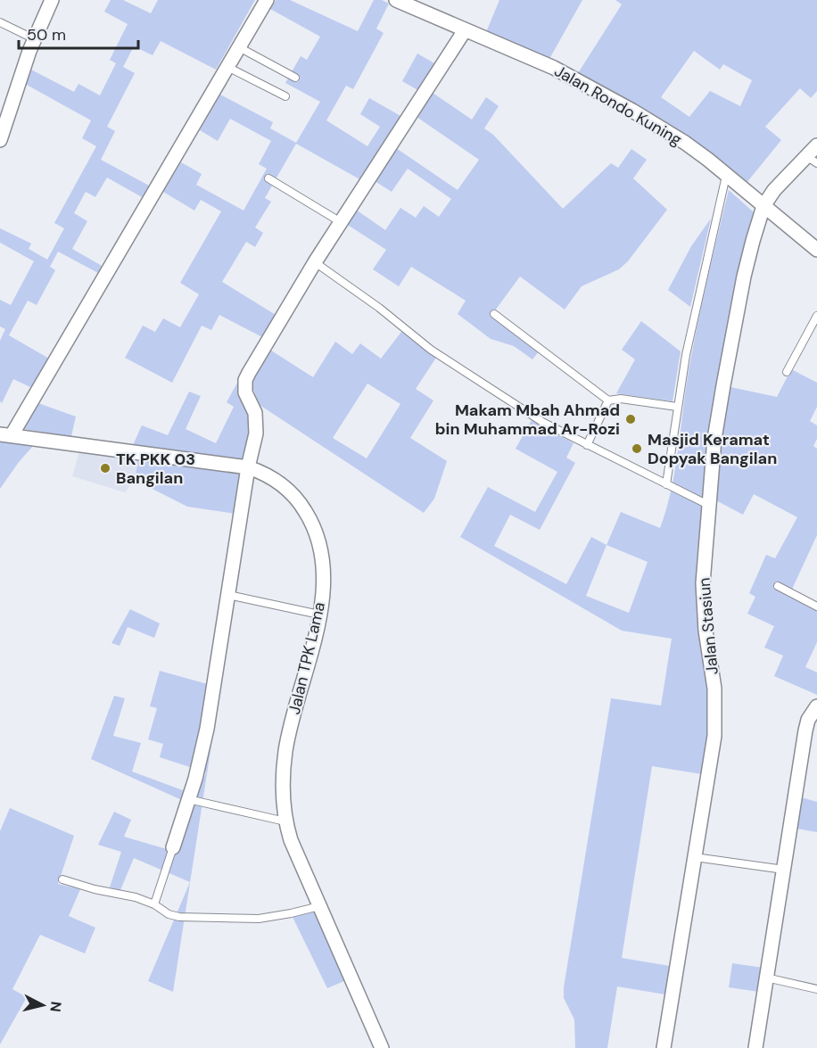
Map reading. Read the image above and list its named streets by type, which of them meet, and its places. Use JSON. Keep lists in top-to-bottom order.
{
  "streets": {
    "street": ["Jalan Rondo Kuning", "Jalan Stasiun", "Jalan TPK Lama"]
  },
  "crossings": [
    ["Jalan Rondo Kuning", "Jalan Stasiun"]
  ],
  "places": ["Makam Mbah Ahmad bin Muhammad Ar-Rozi", "Masjid Keramat Dopyak Bangilan", "TK PKK 03 Bangilan"],
  "scale_bar": "50 m",
  "north": "right"
}
